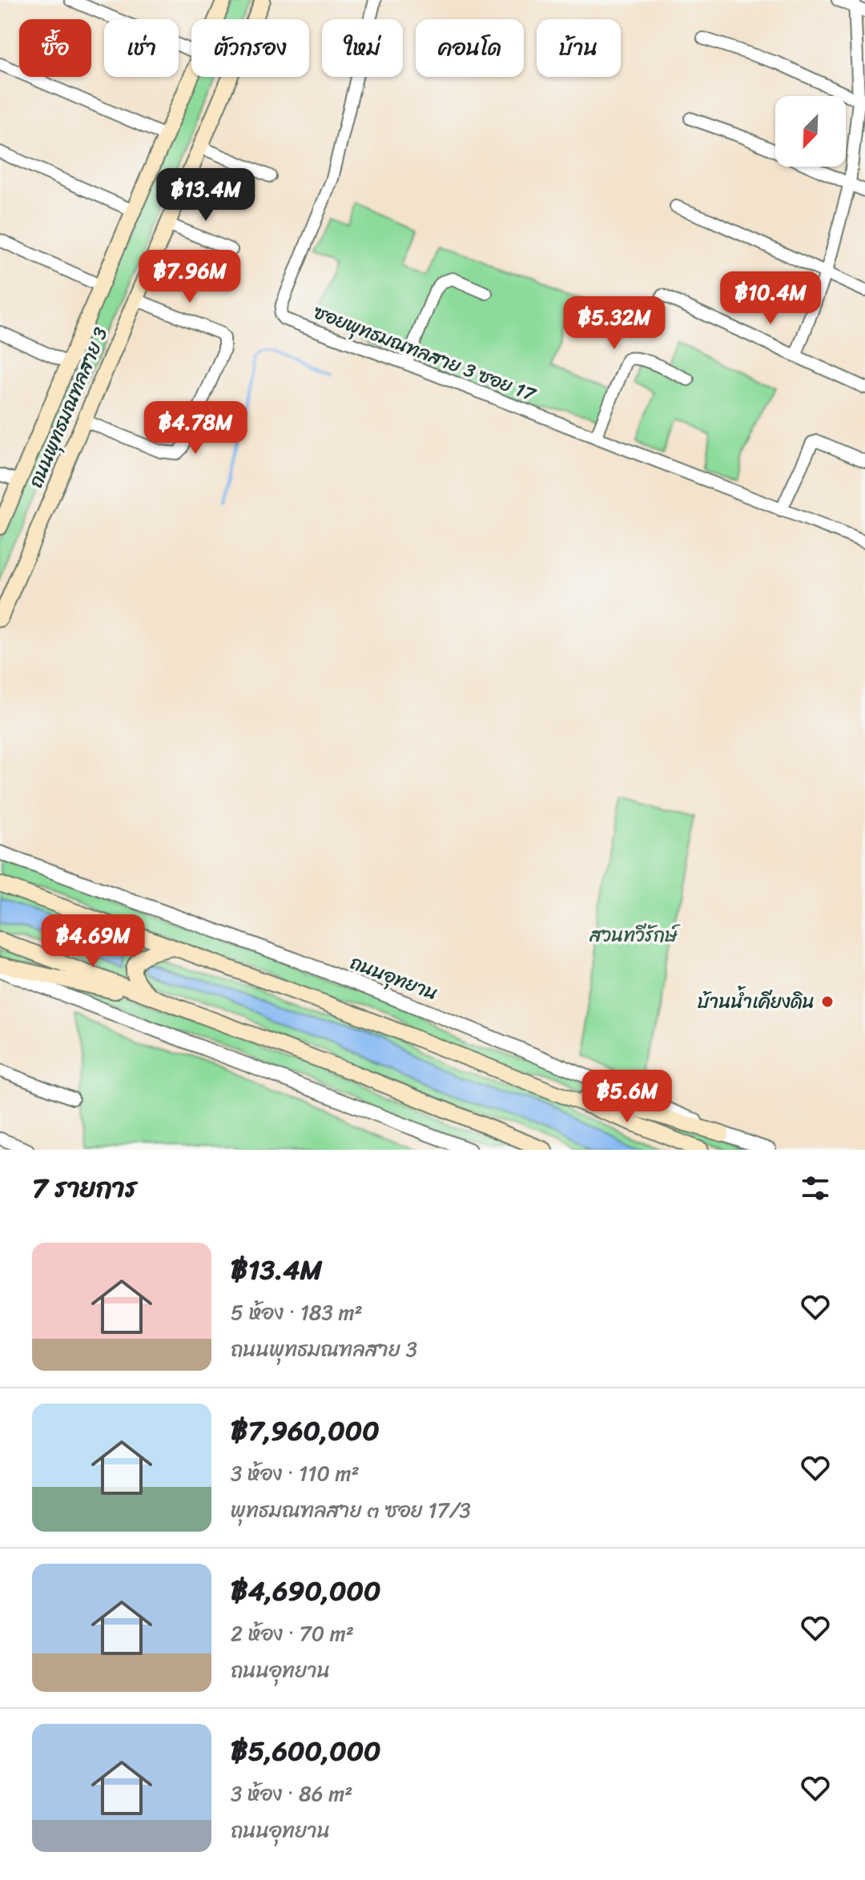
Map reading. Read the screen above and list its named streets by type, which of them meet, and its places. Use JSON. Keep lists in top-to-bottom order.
{
  "streets": {
    "main road": ["ถนนพุทธมณฑลสาย 3"],
    "street": ["ซอยพุทธมณฑลสาย 3 ซอย 17", "ถนนอุทยาน"]
  },
  "parks": ["สวนทวีรักษ์"],
  "places": ["บ้านน้ำเคียงดิน"],
  "north": "bottom left",
  "page": {
    "chip": [
      "ซื้อ",
      "เช่า",
      "ตัวกรอง",
      "ใหม่",
      "คอนโด",
      "บ้าน"
    ],
    "price": [
      "฿13.4M",
      "฿7.96M",
      "฿10.4M",
      "฿5.32M",
      "฿4.78M",
      "฿4.69M",
      "฿5.6M"
    ],
    "heading": "7 รายการ",
    "list": [
      {
        "name": "฿13.4M",
        "note": "5 ห้อง · 183 m² · ถนนพุทธมณฑลสาย 3"
      },
      {
        "name": "฿7,960,000",
        "note": "3 ห้อง · 110 m² · พุทธมณฑลสาย ๓ ซอย 17/3"
      },
      {
        "name": "฿4,690,000",
        "note": "2 ห้อง · 70 m² · ถนนอุทยาน"
      },
      {
        "name": "฿5,600,000",
        "note": "3 ห้อง · 86 m² · ถนนอุทยาน"
      }
    ]
  }
}
